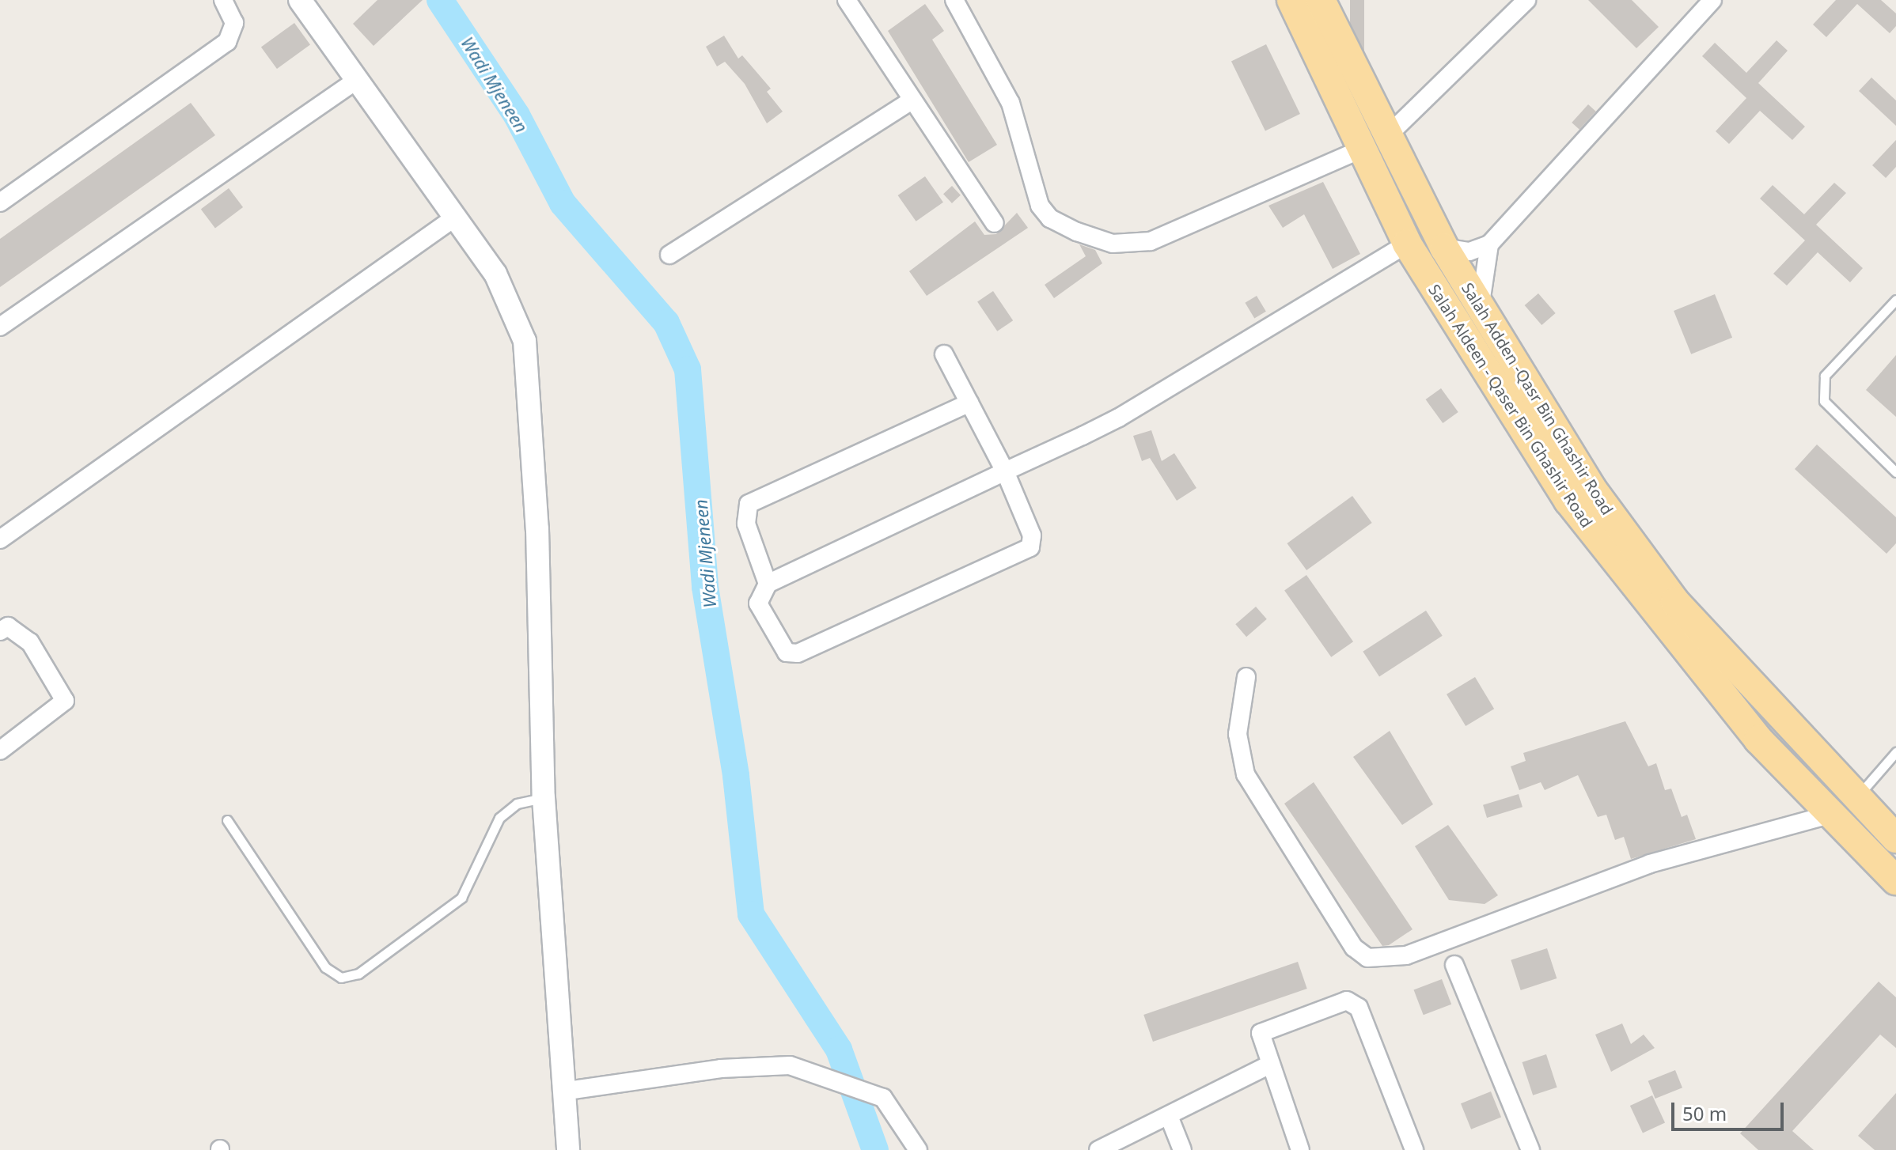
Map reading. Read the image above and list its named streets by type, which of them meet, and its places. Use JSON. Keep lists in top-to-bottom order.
{
  "streets": {
    "highway": ["Salah Adden -Qasr Bin Ghashir Road", "Salah Aldeen - Qaser Bin Ghashir Road"]
  },
  "crossings": [
    ["Salah Adden -Qasr Bin Ghashir Road", "Salah Aldeen - Qaser Bin Ghashir Road"]
  ],
  "water": ["Wadi Mjeneen"],
  "scale_bar": "50 m"
}
